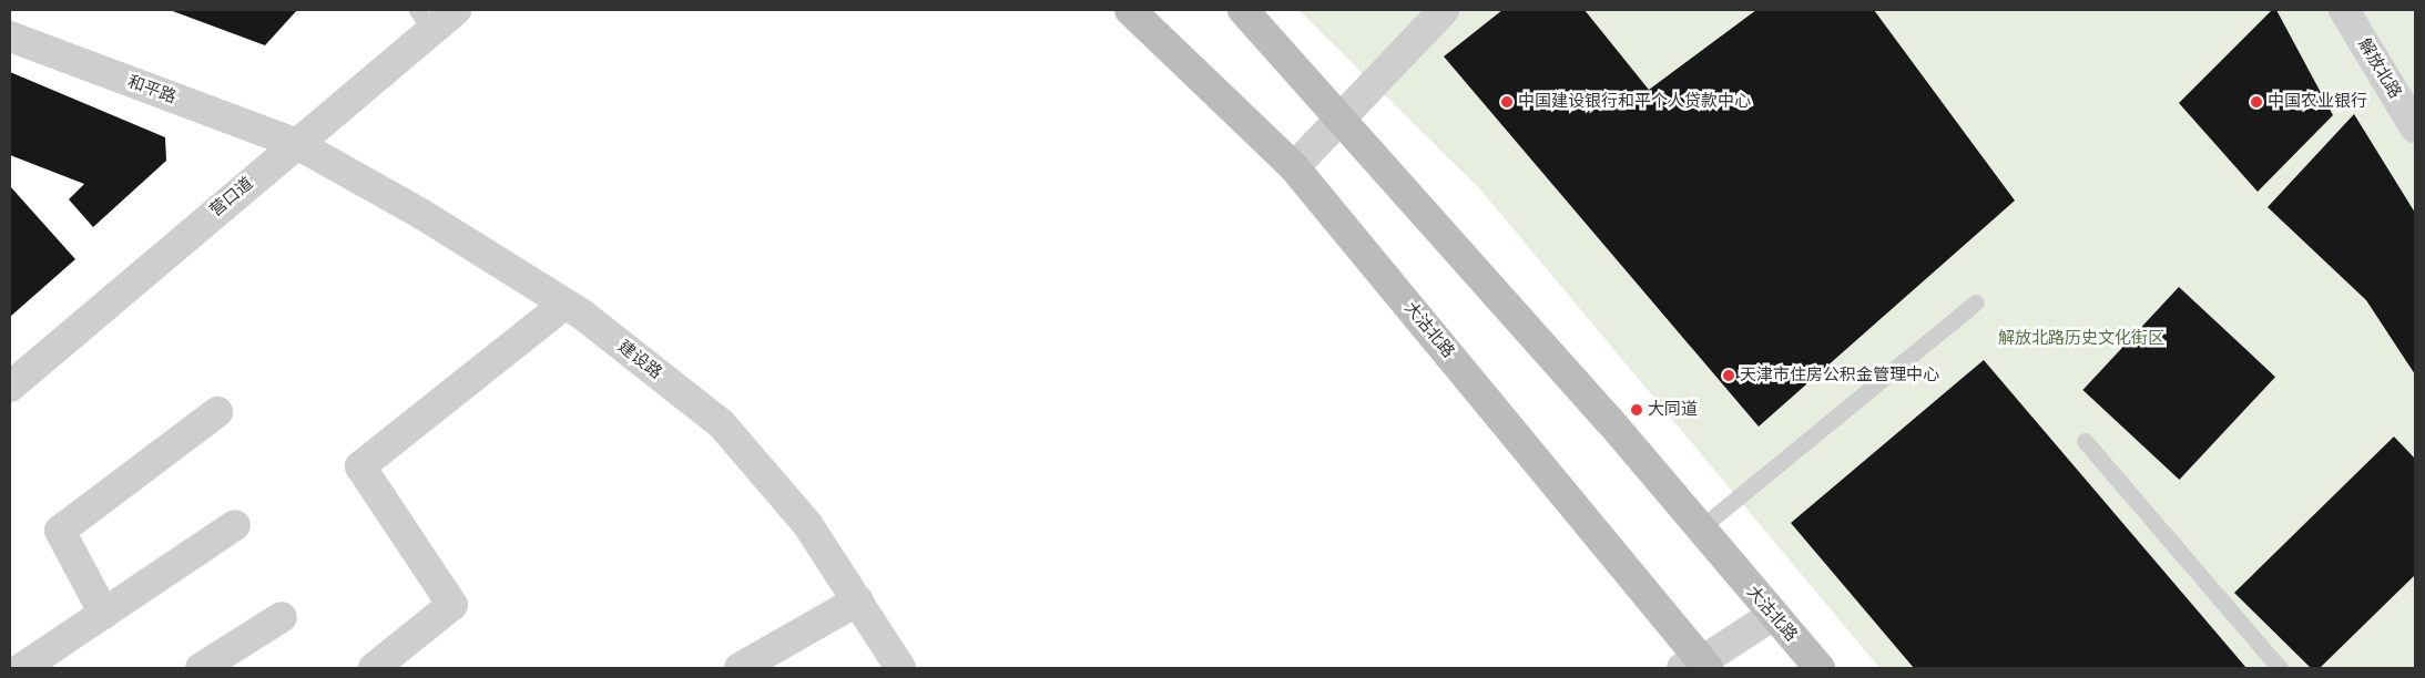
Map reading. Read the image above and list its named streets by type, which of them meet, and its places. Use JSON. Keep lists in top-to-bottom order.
{
  "streets": {
    "main road": ["大沽北路"],
    "street": [
      "解放北路",
      "和平路",
      "营口道",
      "建设路"
    ]
  },
  "crossings": [
    ["和平路", "营口道"],
    ["和平路", "建设路"],
    ["营口道", "建设路"]
  ],
  "parks": ["解放北路历史文化街区"],
  "places": [
    "中国建设银行和平个人贷款中心",
    "中国农业银行",
    "天津市住房公积金管理中心",
    "大同道"
  ]
}
